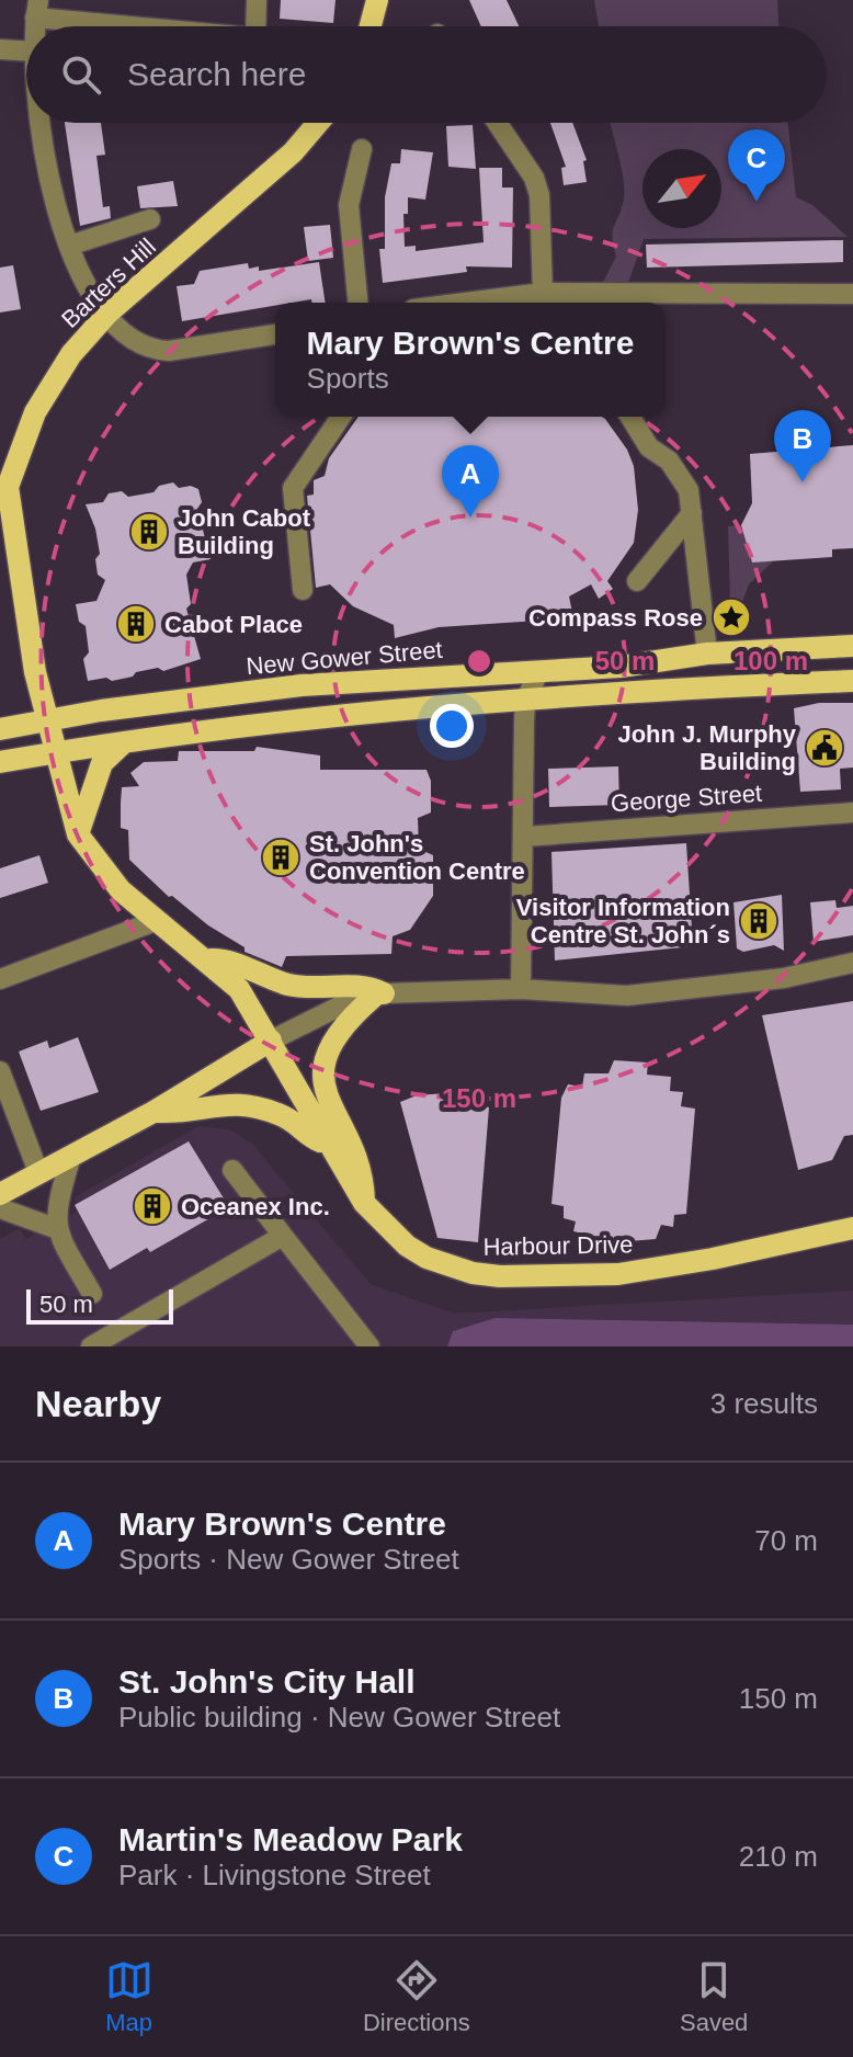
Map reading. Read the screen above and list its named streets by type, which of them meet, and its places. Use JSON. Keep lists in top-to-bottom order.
{
  "streets": {
    "main road": ["Barters Hill", "New Gower Street", "Harbour Drive"],
    "street": ["George Street"]
  },
  "crossings": [
    ["Barters Hill", "New Gower Street"],
    ["Barters Hill", "Harbour Drive"]
  ],
  "places": {
    "building": [
      "John Cabot Building",
      "Cabot Place",
      "St. John's Convention Centre",
      "Visitor Information Centre St. John´s",
      "Oceanex Inc."
    ],
    "place": ["Compass Rose"],
    "public building": ["John J. Murphy Building"]
  },
  "scale_bar": "50 m",
  "north": "top right",
  "page": {
    "search": "Search here",
    "pins": ["C", "B", "A"],
    "popup": ["Mary Brown's Centre", "Sports"],
    "scale": "50 m",
    "heading": ["Nearby", "3 results"],
    "list": [
      {
        "mark": "A",
        "name": "Mary Brown's Centre",
        "note": "Sports · New Gower Street",
        "value": "70 m"
      },
      {
        "mark": "B",
        "name": "St. John's City Hall",
        "note": "Public building · New Gower Street",
        "value": "150 m"
      },
      {
        "mark": "C",
        "name": "Martin's Meadow Park",
        "note": "Park · Livingstone Street",
        "value": "210 m"
      }
    ],
    "nav": ["Map", "Directions", "Saved"]
  },
  "rings": ["50 m", "100 m", "150 m"]
}
